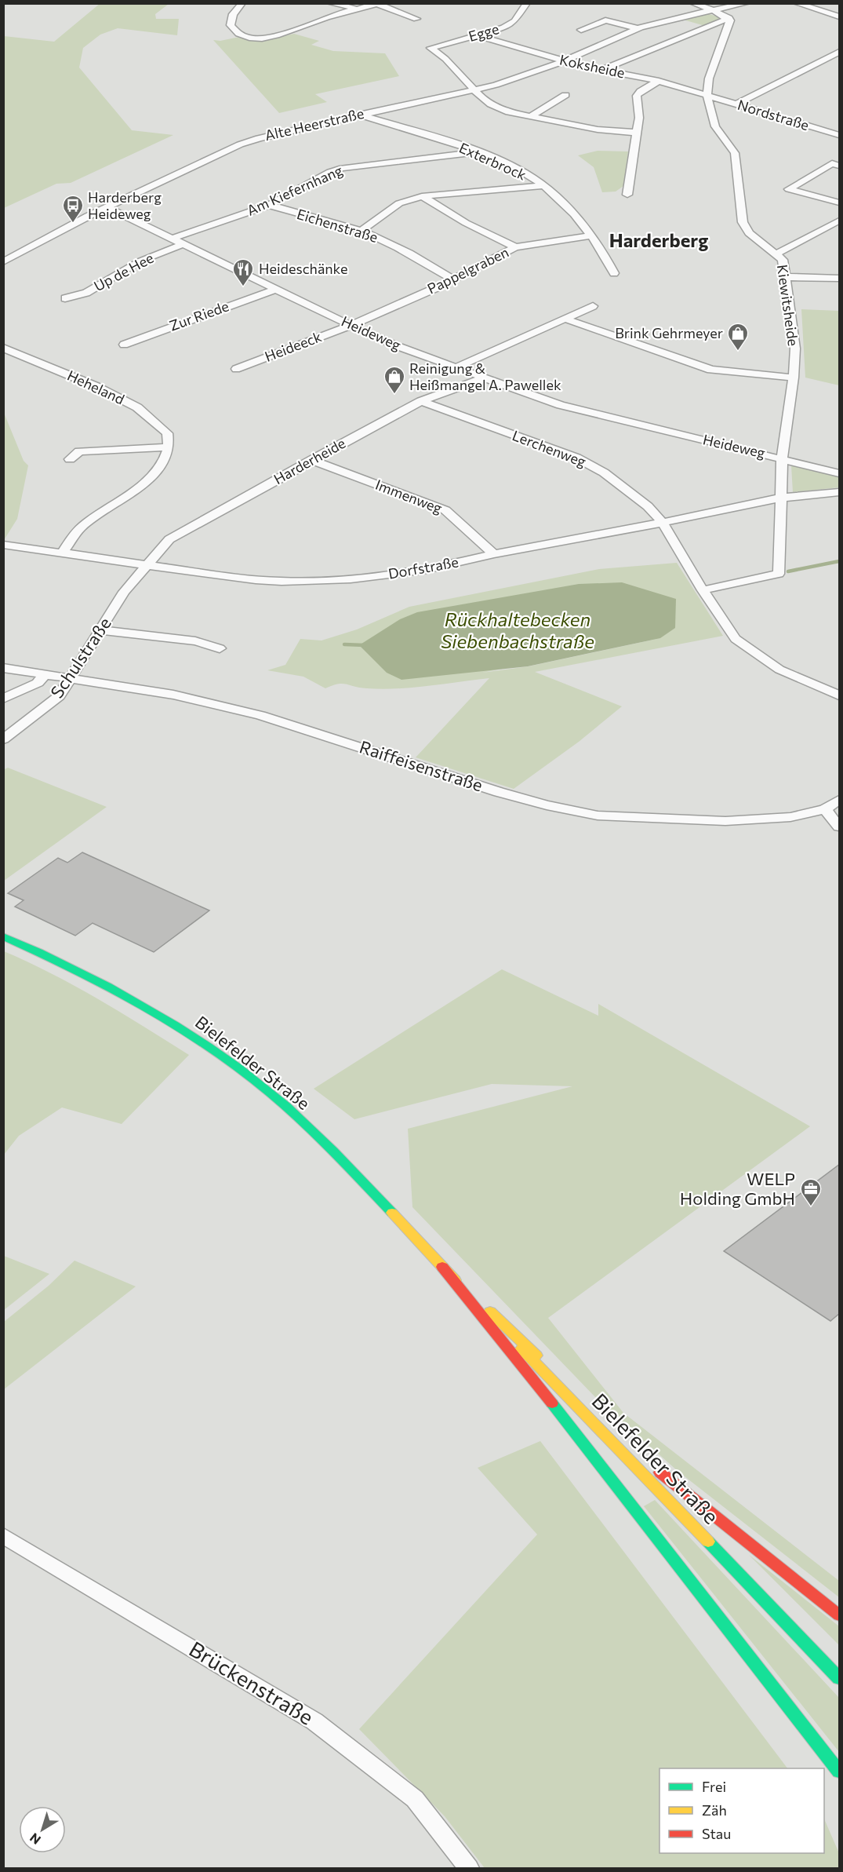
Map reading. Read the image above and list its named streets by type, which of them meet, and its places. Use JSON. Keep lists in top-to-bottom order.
{
  "streets": {
    "main road": ["Bielefelder Straße"],
    "street": [
      "Egge",
      "Koksheide",
      "Nordstraße",
      "Alte Heerstraße",
      "Exterbrock",
      "Am Kiefernhang",
      "Eichenstraße",
      "Pappelgraben",
      "Up de Hee",
      "Kiewitsheide",
      "Zur Riede",
      "Heideweg",
      "Heideeck",
      "Heheland",
      "Lerchenweg",
      "Harderheide",
      "Immenweg",
      "Dorfstraße",
      "Schulstraße",
      "Raiffeisenstraße",
      "Brückenstraße"
    ]
  },
  "crossings": [
    ["Egge", "Koksheide"],
    ["Egge", "Alte Heerstraße"],
    ["Koksheide", "Nordstraße"],
    ["Koksheide", "Alte Heerstraße"],
    ["Koksheide", "Kiewitsheide"],
    ["Nordstraße", "Kiewitsheide"],
    ["Alte Heerstraße", "Exterbrock"],
    ["Alte Heerstraße", "Heideweg"],
    ["Exterbrock", "Am Kiefernhang"],
    ["Exterbrock", "Pappelgraben"],
    ["Am Kiefernhang", "Eichenstraße"],
    ["Am Kiefernhang", "Heideweg"],
    ["Eichenstraße", "Pappelgraben"],
    ["Pappelgraben", "Heideweg"],
    ["Pappelgraben", "Heideeck"],
    ["Up de Hee", "Heideweg"],
    ["Kiewitsheide", "Heideweg"],
    ["Kiewitsheide", "Lerchenweg"],
    ["Kiewitsheide", "Dorfstraße"],
    ["Zur Riede", "Heideweg"],
    ["Heideweg", "Heideeck"],
    ["Heideweg", "Harderheide"],
    ["Lerchenweg", "Harderheide"],
    ["Lerchenweg", "Dorfstraße"],
    ["Harderheide", "Immenweg"],
    ["Harderheide", "Dorfstraße"],
    ["Harderheide", "Schulstraße"],
    ["Immenweg", "Dorfstraße"],
    ["Dorfstraße", "Schulstraße"],
    ["Schulstraße", "Raiffeisenstraße"]
  ],
  "districts": ["Harderberg"],
  "water": ["Rückhaltebecken Siebenbachstraße"],
  "places": {
    "bus stop": ["Harderberg Heideweg"],
    "restaurant": ["Heideschänke"],
    "shop": ["Brink Gehrmeyer", "Reinigung & Heißmangel A. Pawellek"],
    "office": ["WELP Holding GmbH"]
  },
  "legend": ["Frei", "Zäh", "Stau"],
  "north": "bottom left"
}
